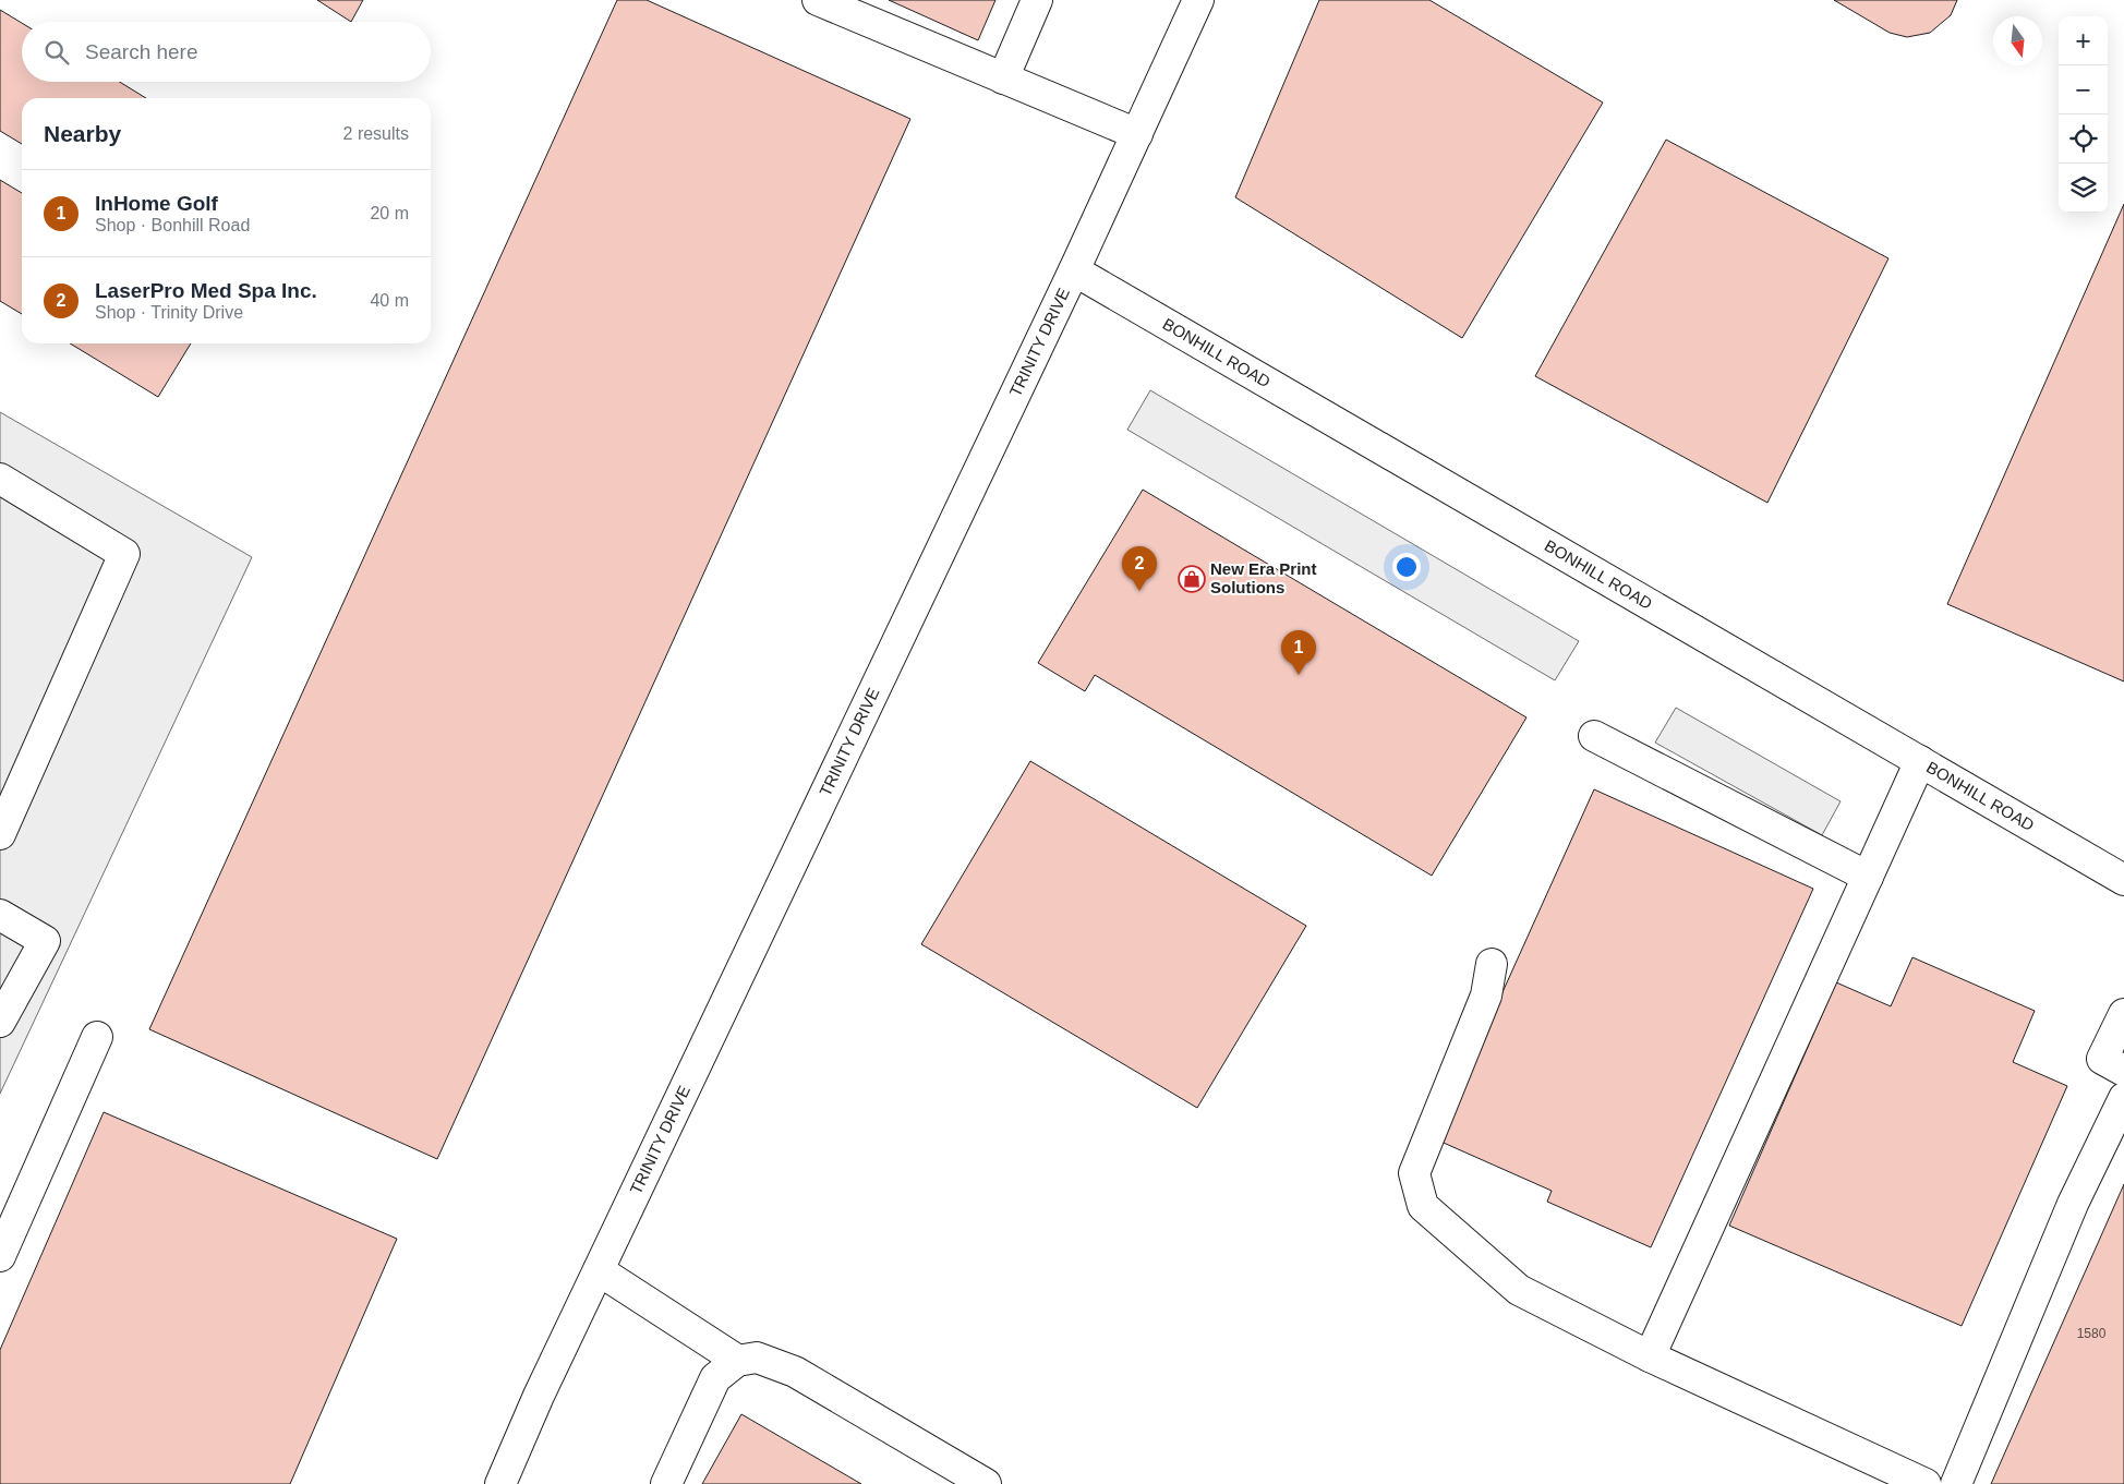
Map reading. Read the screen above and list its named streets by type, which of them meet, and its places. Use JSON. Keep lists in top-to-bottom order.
{
  "streets": {
    "street": ["TRINITY DRIVE", "BONHILL ROAD"]
  },
  "crossings": [
    ["TRINITY DRIVE", "BONHILL ROAD"]
  ],
  "places": {
    "shop": ["New Era Print Solutions"]
  },
  "house_numbers": ["1580"],
  "north": "bottom",
  "page": {
    "map_buttons": ["+", "−"],
    "search": "Search here",
    "heading": ["Nearby", "2 results"],
    "list": [
      {
        "mark": "1",
        "name": "InHome Golf",
        "note": "Shop · Bonhill Road",
        "value": "20 m"
      },
      {
        "mark": "2",
        "name": "LaserPro Med Spa Inc.",
        "note": "Shop · Trinity Drive",
        "value": "40 m"
      }
    ],
    "pins": ["2", "1"]
  }
}
